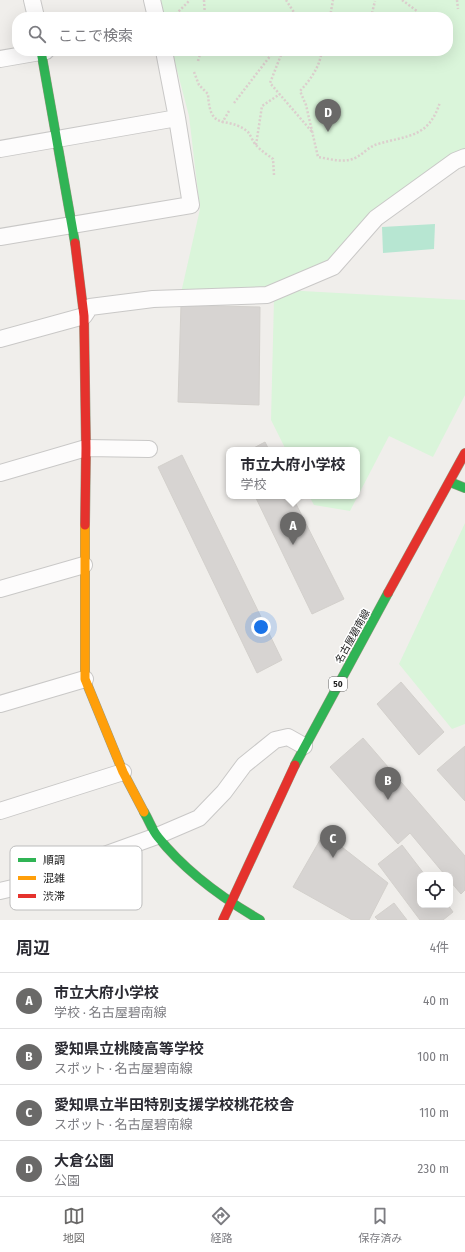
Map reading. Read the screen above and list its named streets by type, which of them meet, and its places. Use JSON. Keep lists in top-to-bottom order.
{
  "streets": {
    "street": ["名古屋碧南線", "50"]
  },
  "legend": ["順調", "混雑", "渋滞"],
  "page": {
    "search": "ここで検索",
    "pins": [
      "D",
      "A",
      "B",
      "C"
    ],
    "popup": ["市立大府小学校", "学校"],
    "heading": ["周辺", "4件"],
    "list": [
      {
        "mark": "A",
        "name": "市立大府小学校",
        "note": "学校 · 名古屋碧南線",
        "value": "40 m"
      },
      {
        "mark": "B",
        "name": "愛知県立桃陵高等学校",
        "note": "スポット · 名古屋碧南線",
        "value": "100 m"
      },
      {
        "mark": "C",
        "name": "愛知県立半田特別支援学校桃花校舎",
        "note": "スポット · 名古屋碧南線",
        "value": "110 m"
      },
      {
        "mark": "D",
        "name": "大倉公園",
        "note": "公園",
        "value": "230 m"
      }
    ],
    "nav": ["地図", "経路", "保存済み"]
  }
}
